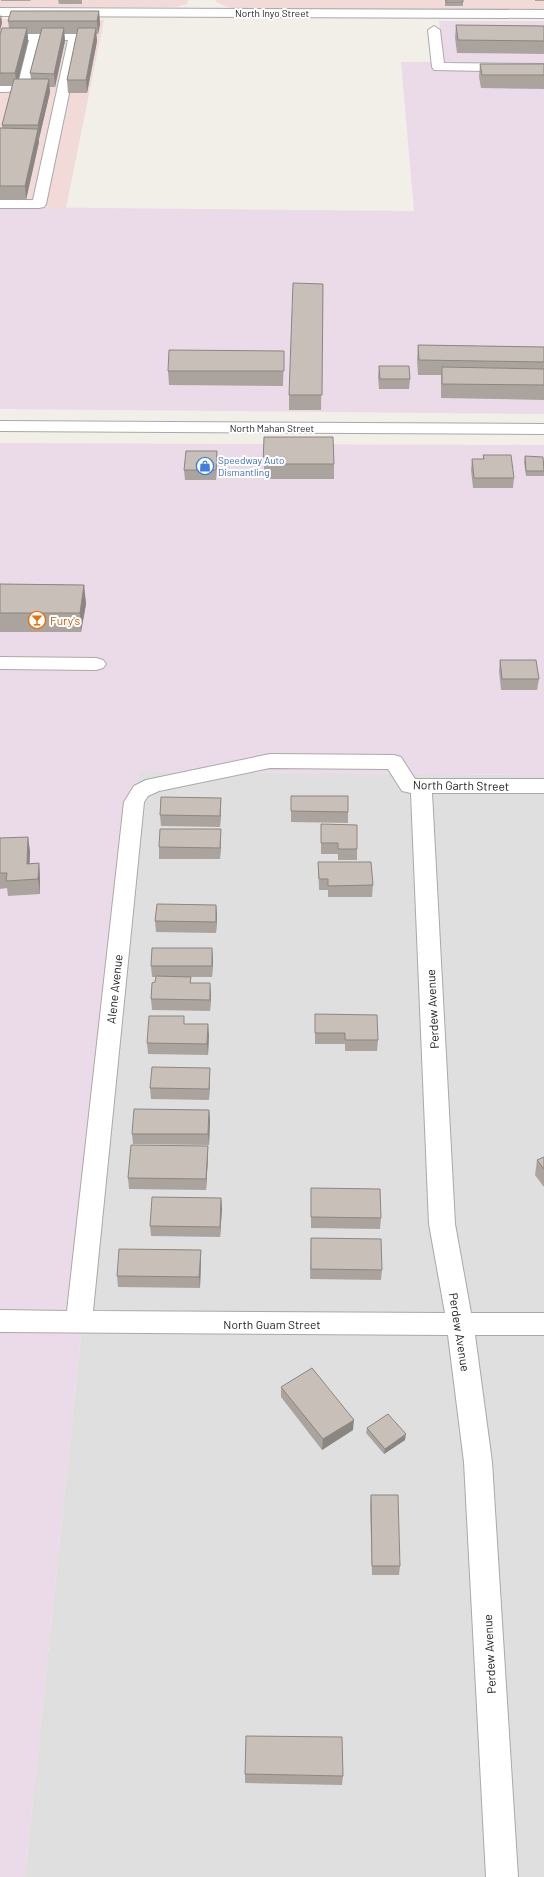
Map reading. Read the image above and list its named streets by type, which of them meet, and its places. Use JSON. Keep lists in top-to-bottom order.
{
  "streets": {
    "street": [
      "North Inyo Street",
      "North Mahan Street",
      "North Garth Street",
      "Alene Avenue",
      "Perdew Avenue",
      "North Guam Street"
    ]
  },
  "crossings": [
    ["North Garth Street", "Alene Avenue"],
    ["North Garth Street", "Perdew Avenue"],
    ["Alene Avenue", "North Guam Street"],
    ["Perdew Avenue", "North Guam Street"]
  ],
  "places": {
    "shop": ["Speedway Auto Dismantling"],
    "bar": ["Fury's"]
  }
}
